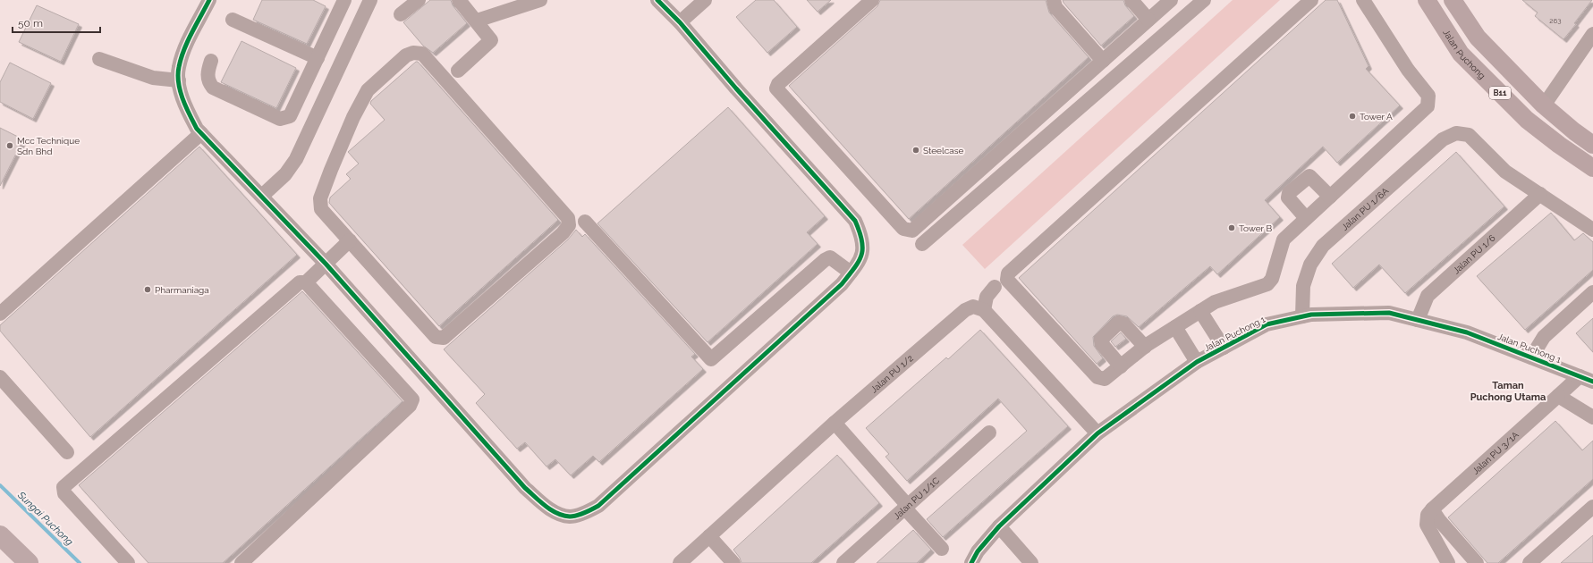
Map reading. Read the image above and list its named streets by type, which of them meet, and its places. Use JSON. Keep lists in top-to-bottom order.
{
  "streets": {
    "main road": ["Jalan Puchong", "B11"],
    "street": [
      "Jalan PU 1/6A",
      "Jalan PU 1/6",
      "Jalan Puchong 1",
      "Jalan PU 1/2",
      "Jalan PU 3/1A",
      "Jalan PU 1/1C"
    ]
  },
  "crossings": [
    ["Jalan PU 1/6A", "Jalan PU 1/6"],
    ["Jalan PU 1/6A", "Jalan Puchong 1"],
    ["Jalan PU 1/6", "Jalan Puchong 1"],
    ["Jalan Puchong 1", "Jalan PU 3/1A"]
  ],
  "districts": ["Taman Puchong Utama"],
  "water": ["Sungai Puchong"],
  "places": [
    "Tower A",
    "Mcc Technique Sdn Bhd",
    "Steelcase",
    "Tower B",
    "Pharmaniaga"
  ],
  "house_numbers": ["263"],
  "scale_bar": "50 m"
}
